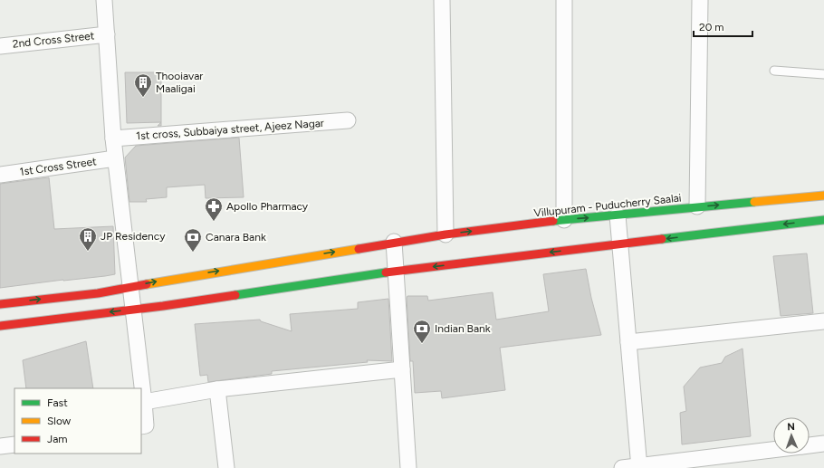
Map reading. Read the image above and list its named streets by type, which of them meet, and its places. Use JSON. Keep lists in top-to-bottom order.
{
  "streets": {
    "highway": ["Villupuram - Puducherry Saalai"],
    "street": ["2nd Cross Street", "1st cross, Subbaiya street, Ajeez Nagar", "1st Cross Street"]
  },
  "places": {
    "building": ["Thooiavar Maaligai", "JP Residency"],
    "pharmacy": ["Apollo Pharmacy"],
    "bank": ["Canara Bank", "Indian Bank"]
  },
  "legend": ["Fast", "Slow", "Jam"],
  "scale_bar": "20 m",
  "north": "top"
}
